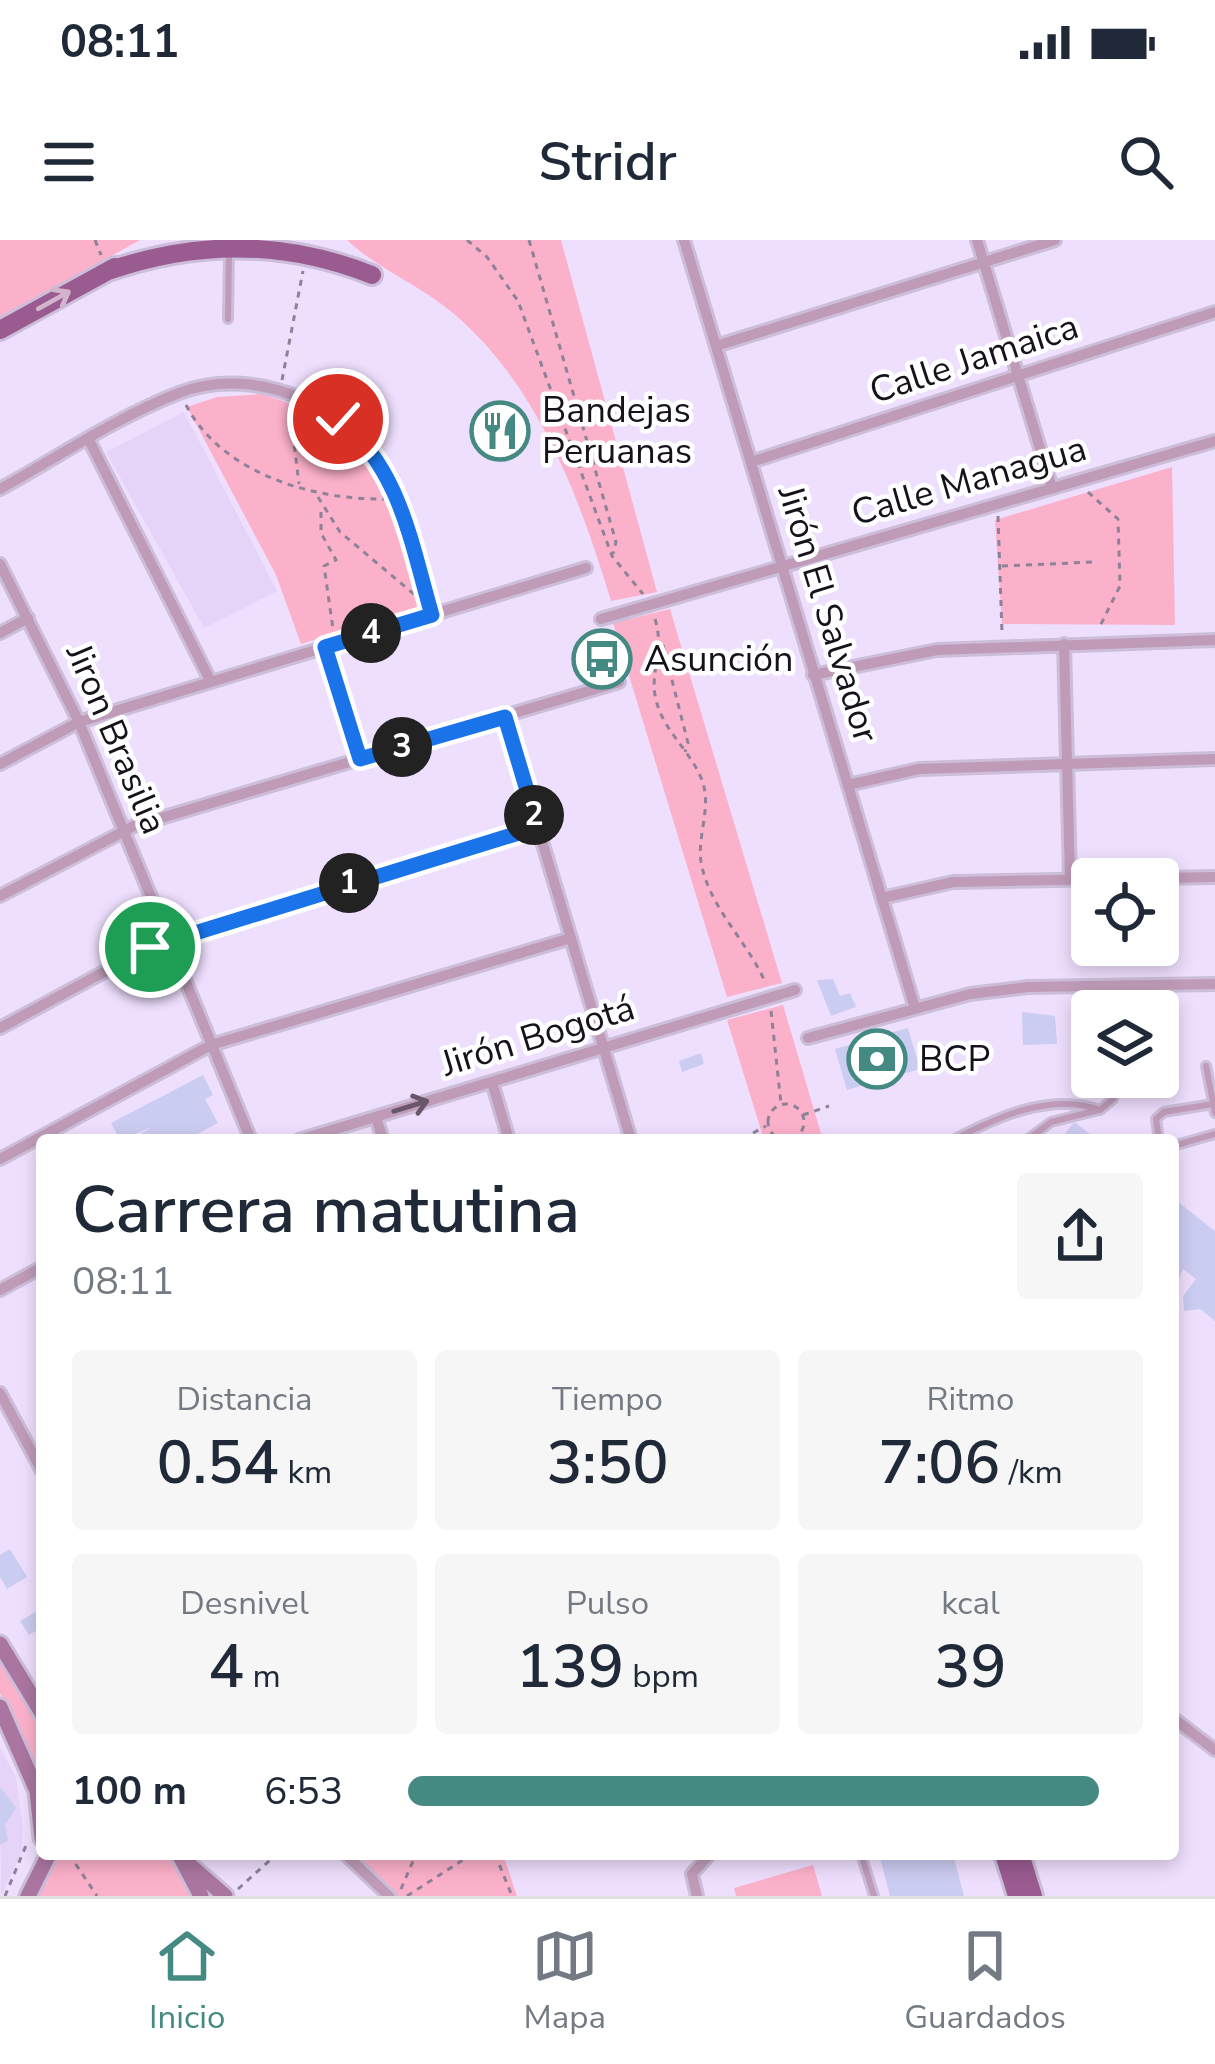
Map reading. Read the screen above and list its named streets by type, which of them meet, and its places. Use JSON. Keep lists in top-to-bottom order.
{
  "streets": {
    "street": [
      "Calle Jamaica",
      "Calle Managua",
      "Jirón El Salvador",
      "Jiron Brasilia",
      "Jirón Bogotá"
    ]
  },
  "crossings": [
    ["Calle Jamaica", "Jirón El Salvador"],
    ["Calle Managua", "Jirón El Salvador"]
  ],
  "places": {
    "restaurant": ["Bandejas Peruanas"],
    "bus stop": ["Asunción"],
    "bank": ["BCP"]
  },
  "page": {
    "status": "08:11",
    "header": "Stridr",
    "pins": [
      "4",
      "3",
      "2",
      "1"
    ],
    "heading": ["Carrera matutina", "08:11"],
    "stats": [
      ["Distancia", "0.54 km"],
      ["Tiempo", "3:50"],
      ["Ritmo", "7:06 /km"],
      ["Desnivel", "4 m"],
      ["Pulso", "139 bpm"],
      ["kcal", "39"]
    ],
    "list": [
      {
        "name": "100 m",
        "note": "6:53"
      }
    ],
    "tabs": ["Inicio", "Mapa", "Guardados"]
  }
}
